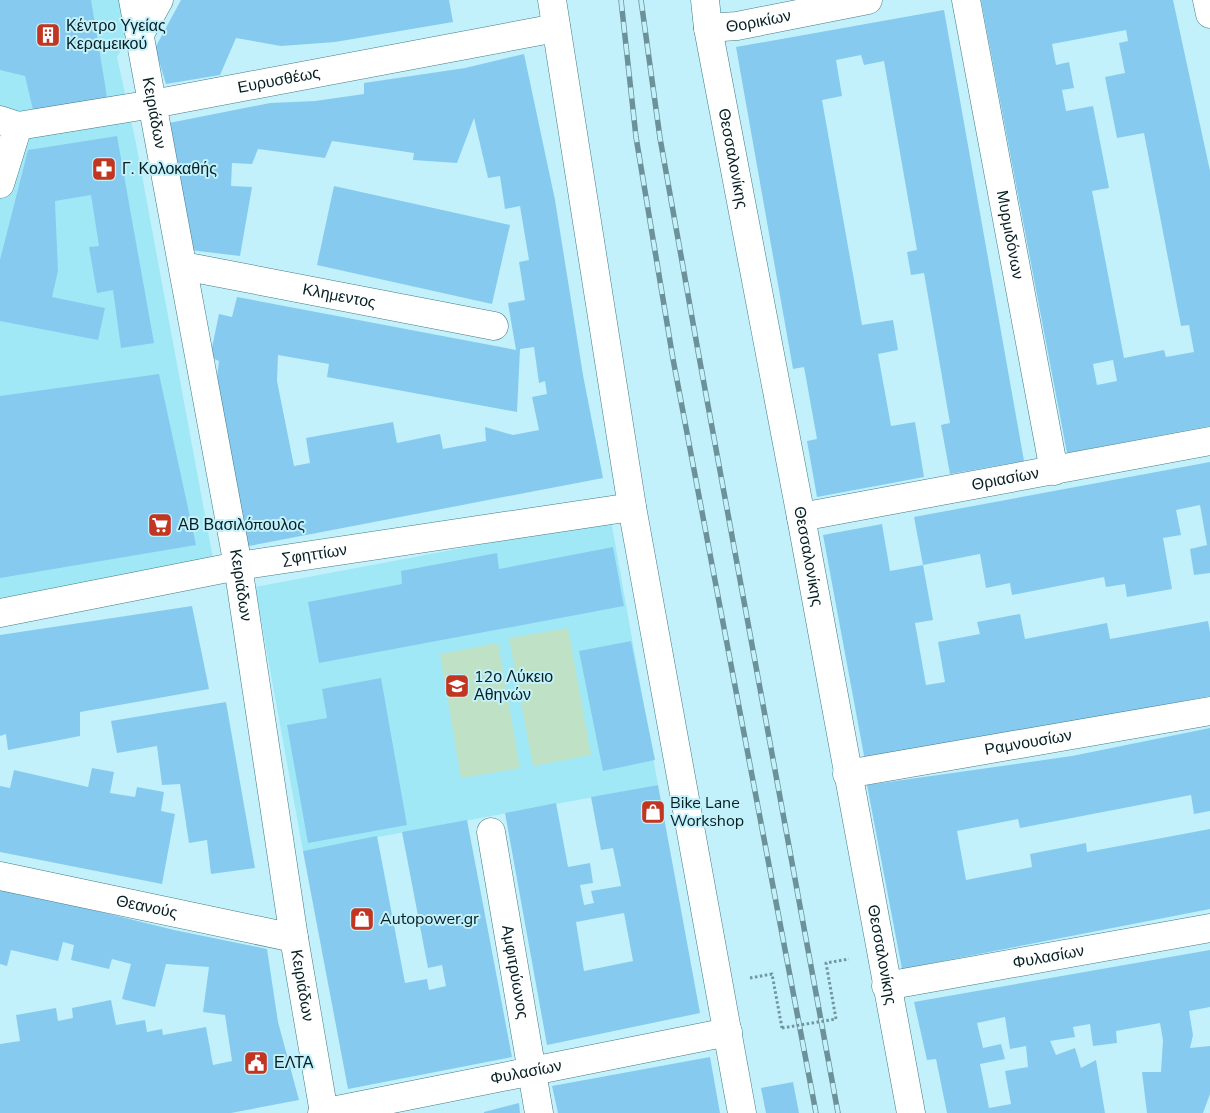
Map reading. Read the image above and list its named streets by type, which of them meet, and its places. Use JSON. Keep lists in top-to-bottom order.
{
  "streets": {
    "street": [
      "Θορικίων",
      "Ευρυσθέως",
      "Κειριάδων",
      "Θεσσαλονίκης",
      "Μυρμιδόνων",
      "Κλημεντος",
      "Θριασίων",
      "Σφηττίων",
      "Ραμνουσίων",
      "Θεανούς",
      "Φυλασίων",
      "Αμφιτρύωνος"
    ]
  },
  "crossings": [
    ["Θορικίων", "Θεσσαλονίκης"],
    ["Ευρυσθέως", "Κειριάδων"],
    ["Κειριάδων", "Κλημεντος"],
    ["Κειριάδων", "Σφηττίων"],
    ["Κειριάδων", "Θεανούς"],
    ["Κειριάδων", "Φυλασίων"],
    ["Θεσσαλονίκης", "Θριασίων"],
    ["Θεσσαλονίκης", "Ραμνουσίων"],
    ["Θεσσαλονίκης", "Φυλασίων"],
    ["Μυρμιδόνων", "Θριασίων"],
    ["Φυλασίων", "Αμφιτρύωνος"]
  ],
  "places": {
    "building": ["Κέντρο Υγείας Κεραμεικού"],
    "pharmacy": ["Γ. Κολοκαθής"],
    "supermarket": ["ΑΒ Βασιλόπουλος"],
    "school or university": ["12ο Λύκειο Αθηνών"],
    "shop": ["Bike Lane Workshop", "Autopower.gr"],
    "public building": ["ΕΛΤΑ"]
  }
}
